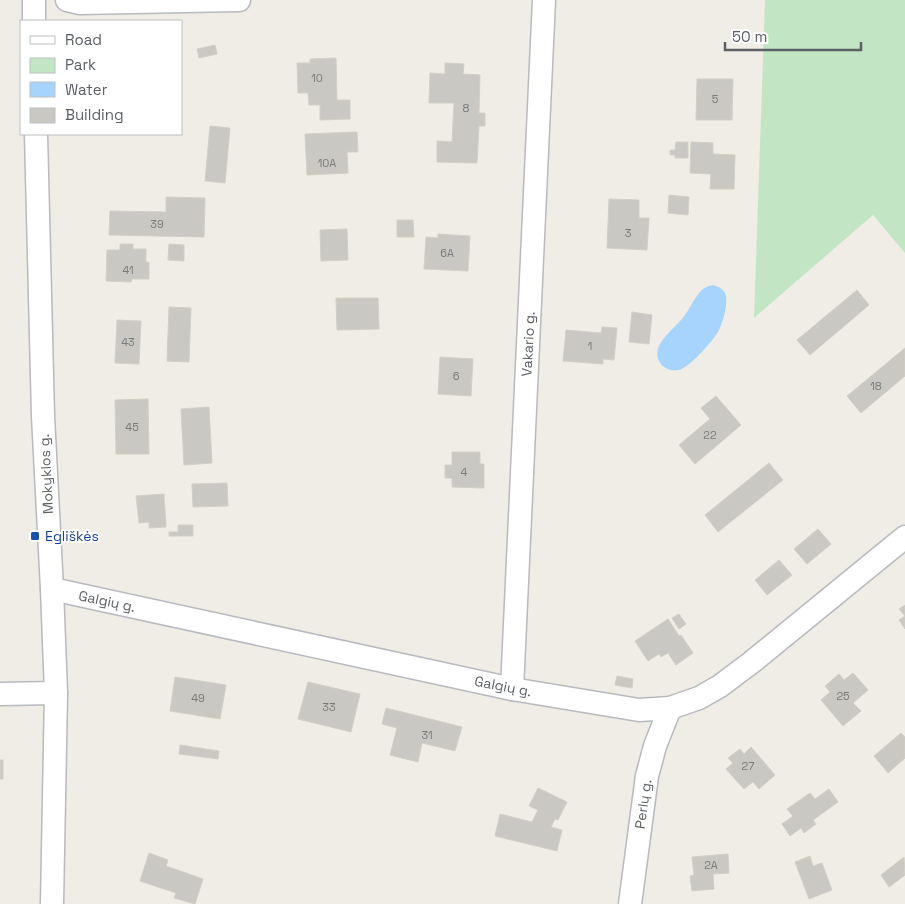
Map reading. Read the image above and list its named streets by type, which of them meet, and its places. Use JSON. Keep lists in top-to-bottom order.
{
  "streets": {
    "street": [
      "Vakario g.",
      "Mokyklos g.",
      "Galgių g.",
      "Perlų g."
    ]
  },
  "crossings": [
    ["Vakario g.", "Galgių g."],
    ["Mokyklos g.", "Galgių g."],
    ["Galgių g.", "Perlų g."]
  ],
  "places": {
    "transit": ["Egliškės"]
  },
  "house_numbers": [
    "10",
    "5",
    "8",
    "10A",
    "39",
    "3",
    "6A",
    "41",
    "43",
    "1",
    "6",
    "18",
    "45",
    "22",
    "4",
    "25",
    "49",
    "33",
    "31",
    "27",
    "2A"
  ],
  "legend": [
    "Road",
    "Park",
    "Water",
    "Building"
  ],
  "scale_bar": "50 m"
}
